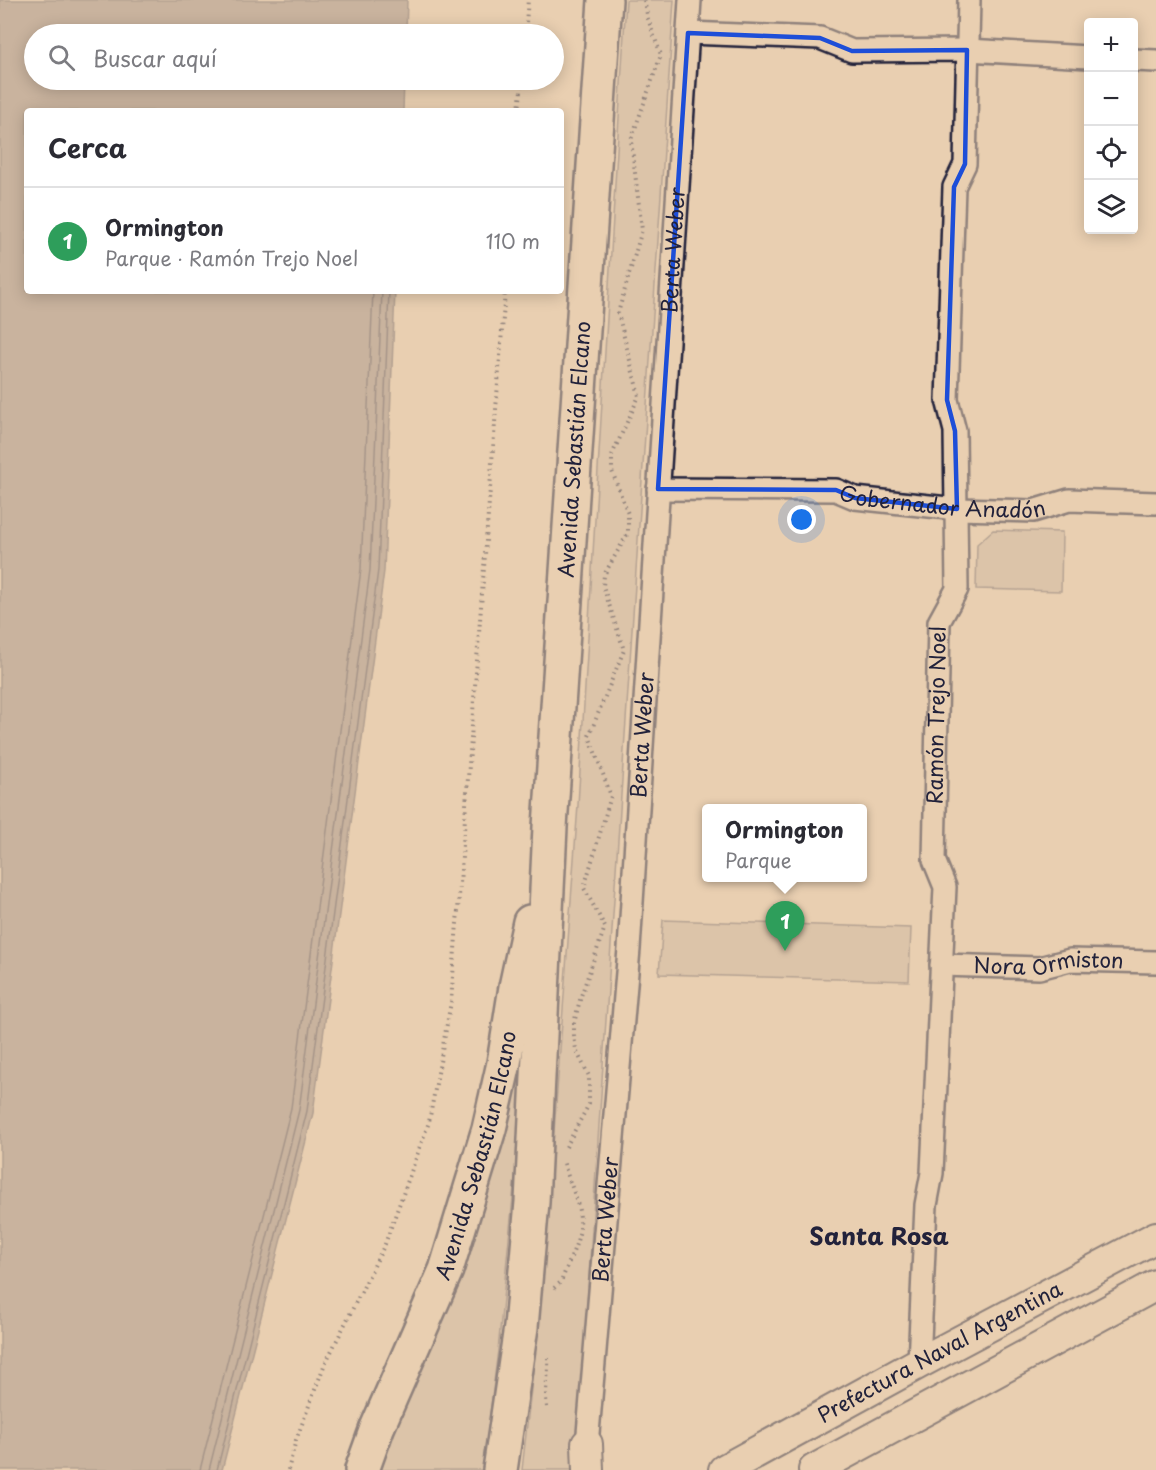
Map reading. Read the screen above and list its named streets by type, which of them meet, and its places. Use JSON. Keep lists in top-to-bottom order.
{
  "streets": {
    "main road": ["Avenida Sebastián Elcano", "Prefectura Naval Argentina"],
    "street": [
      "Berta Weber",
      "Gobernador Anadón",
      "Ramón Trejo Noel",
      "Nora Ormiston"
    ]
  },
  "crossings": [
    ["Berta Weber", "Gobernador Anadón"],
    ["Gobernador Anadón", "Ramón Trejo Noel"],
    ["Ramón Trejo Noel", "Nora Ormiston"],
    ["Ramón Trejo Noel", "Prefectura Naval Argentina"]
  ],
  "districts": ["Santa Rosa"],
  "page": {
    "map_buttons": ["+", "−"],
    "search": "Buscar aquí",
    "heading": "Cerca",
    "list": [
      {
        "mark": "1",
        "name": "Ormington",
        "note": "Parque · Ramón Trejo Noel",
        "value": "110 m"
      }
    ],
    "popup": ["Ormington", "Parque"],
    "pins": "1"
  }
}
